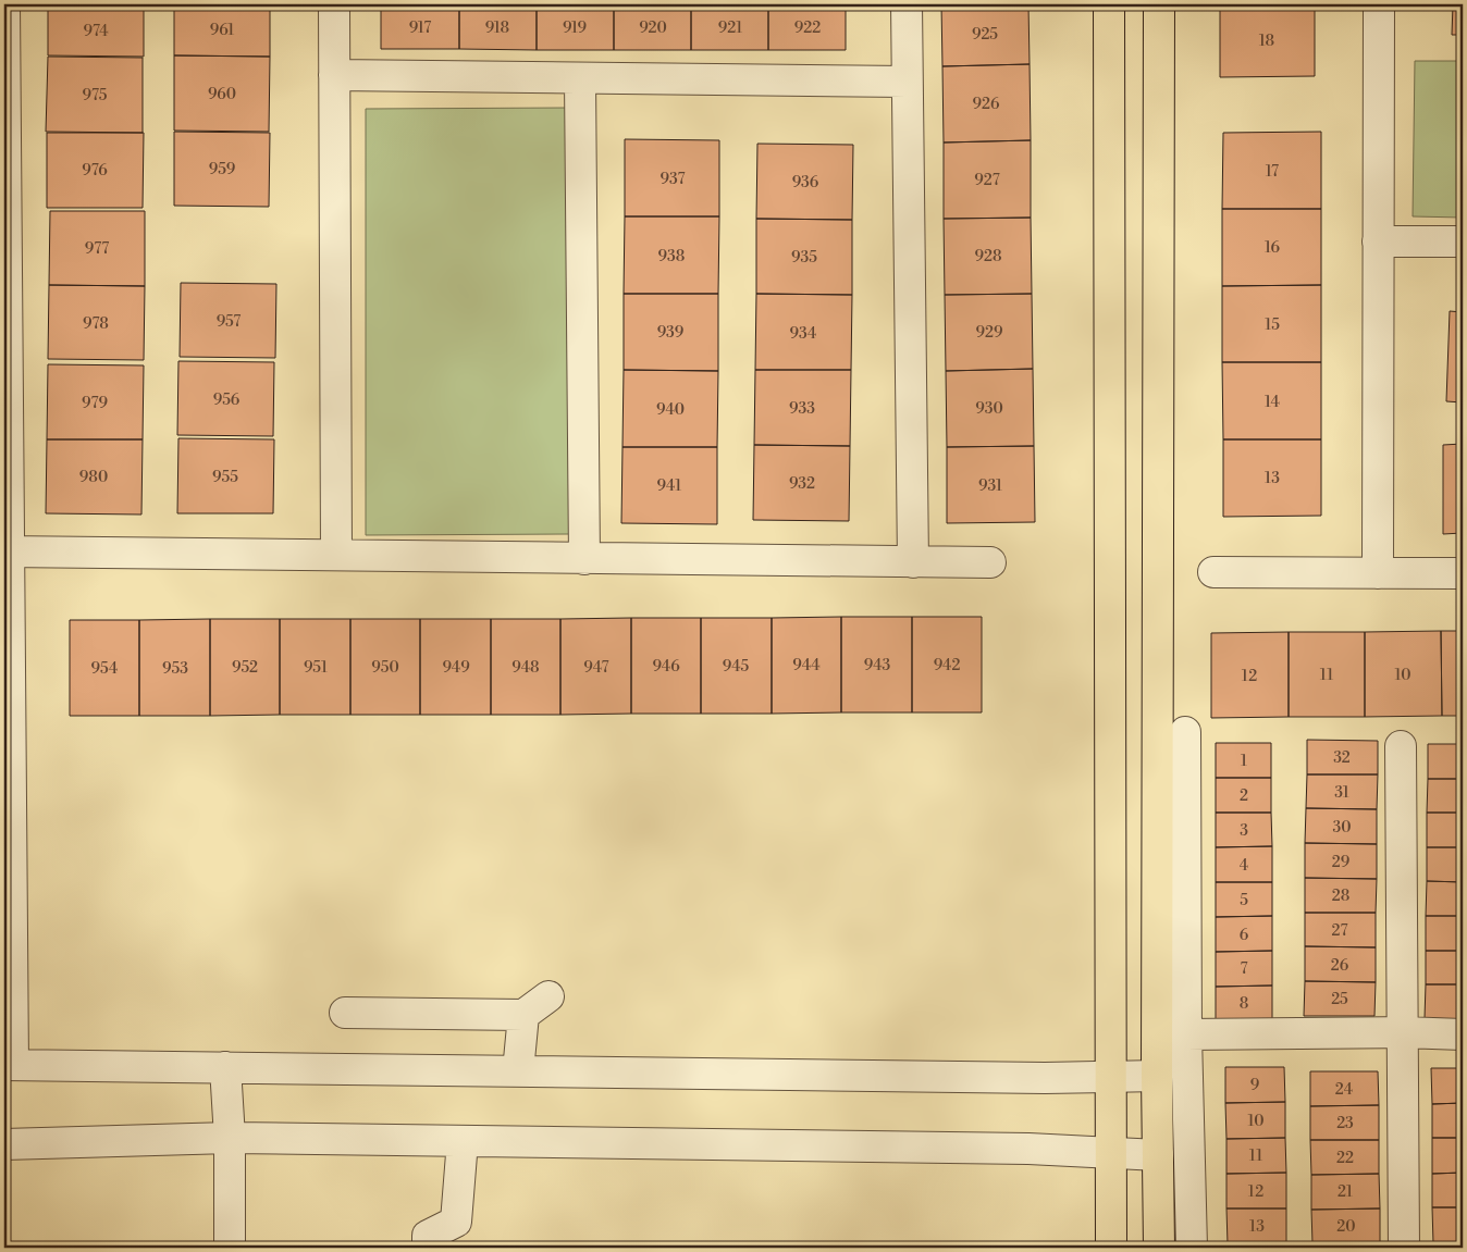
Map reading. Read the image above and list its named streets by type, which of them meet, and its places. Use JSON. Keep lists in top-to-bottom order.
{
  "house_numbers": [
    "917",
    "918",
    "919",
    "920",
    "921",
    "922",
    "961",
    "974",
    "925",
    "18",
    "960",
    "975",
    "926",
    "959",
    "976",
    "17",
    "937",
    "927",
    "936",
    "16",
    "977",
    "938",
    "928",
    "935",
    "957",
    "978",
    "15",
    "939",
    "929",
    "934",
    "956",
    "14",
    "979",
    "933",
    "930",
    "940",
    "980",
    "955",
    "13",
    "932",
    "941",
    "931",
    "944",
    "943",
    "942",
    "946",
    "945",
    "952",
    "951",
    "950",
    "949",
    "948",
    "947",
    "954",
    "953",
    "11",
    "10",
    "12",
    "32",
    "1",
    "31",
    "2",
    "30",
    "3",
    "29",
    "4",
    "28",
    "5",
    "27",
    "6",
    "26",
    "7",
    "25",
    "8",
    "9",
    "24",
    "10",
    "23",
    "11",
    "22",
    "12",
    "21",
    "13",
    "20"
  ]
}
